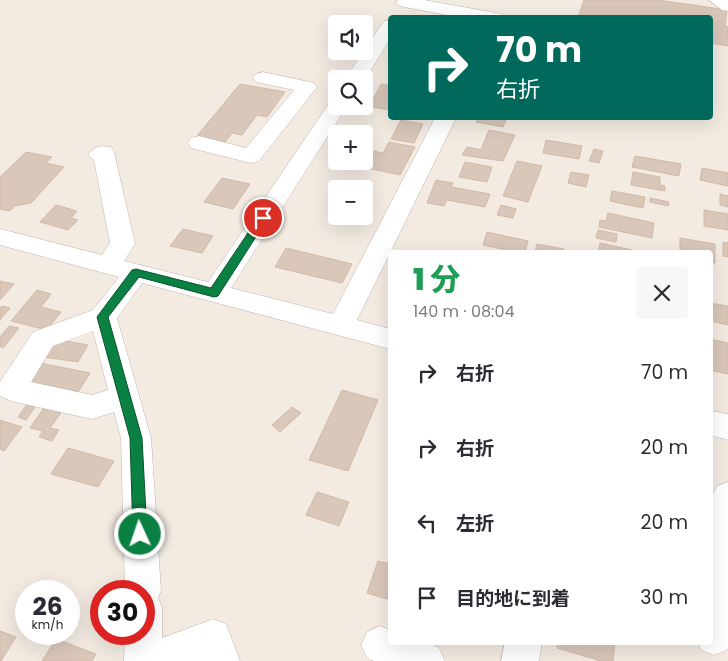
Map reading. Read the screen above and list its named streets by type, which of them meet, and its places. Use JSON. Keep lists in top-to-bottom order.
{
  "page": {
    "map_buttons": ["+", "−"],
    "turn": ["70 m", "右折"],
    "heading": ["1 分", "140 m · 08:04"],
    "list": [
      {
        "name": "右折",
        "value": "70 m"
      },
      {
        "name": "右折",
        "value": "20 m"
      },
      {
        "name": "左折",
        "value": "20 m"
      },
      {
        "name": "目的地に到着",
        "value": "30 m"
      }
    ],
    "speed": "26 km/h",
    "limit": "30"
  }
}
